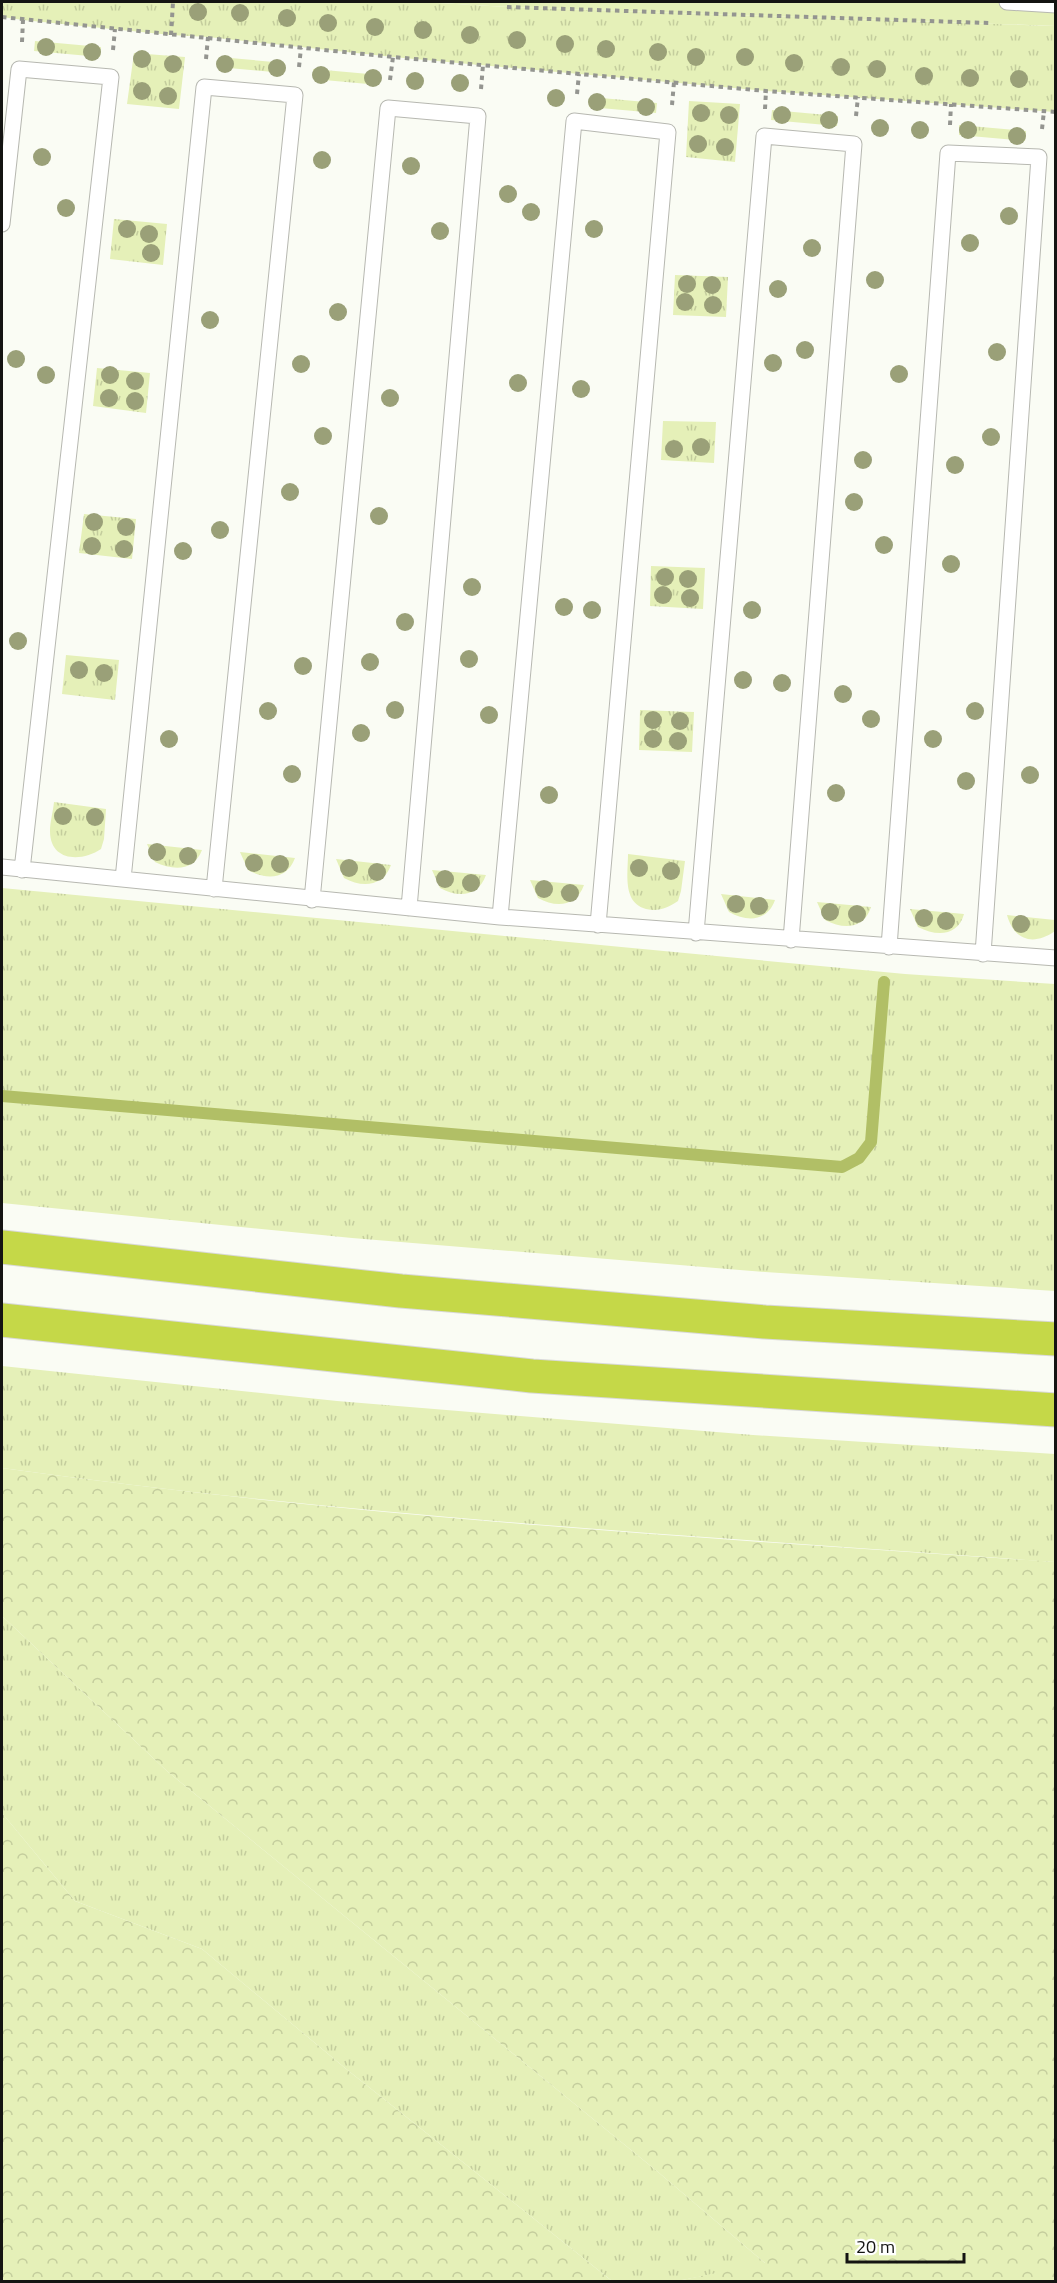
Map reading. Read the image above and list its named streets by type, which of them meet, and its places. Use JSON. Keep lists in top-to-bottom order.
{
  "scale_bar": "20 m"
}
